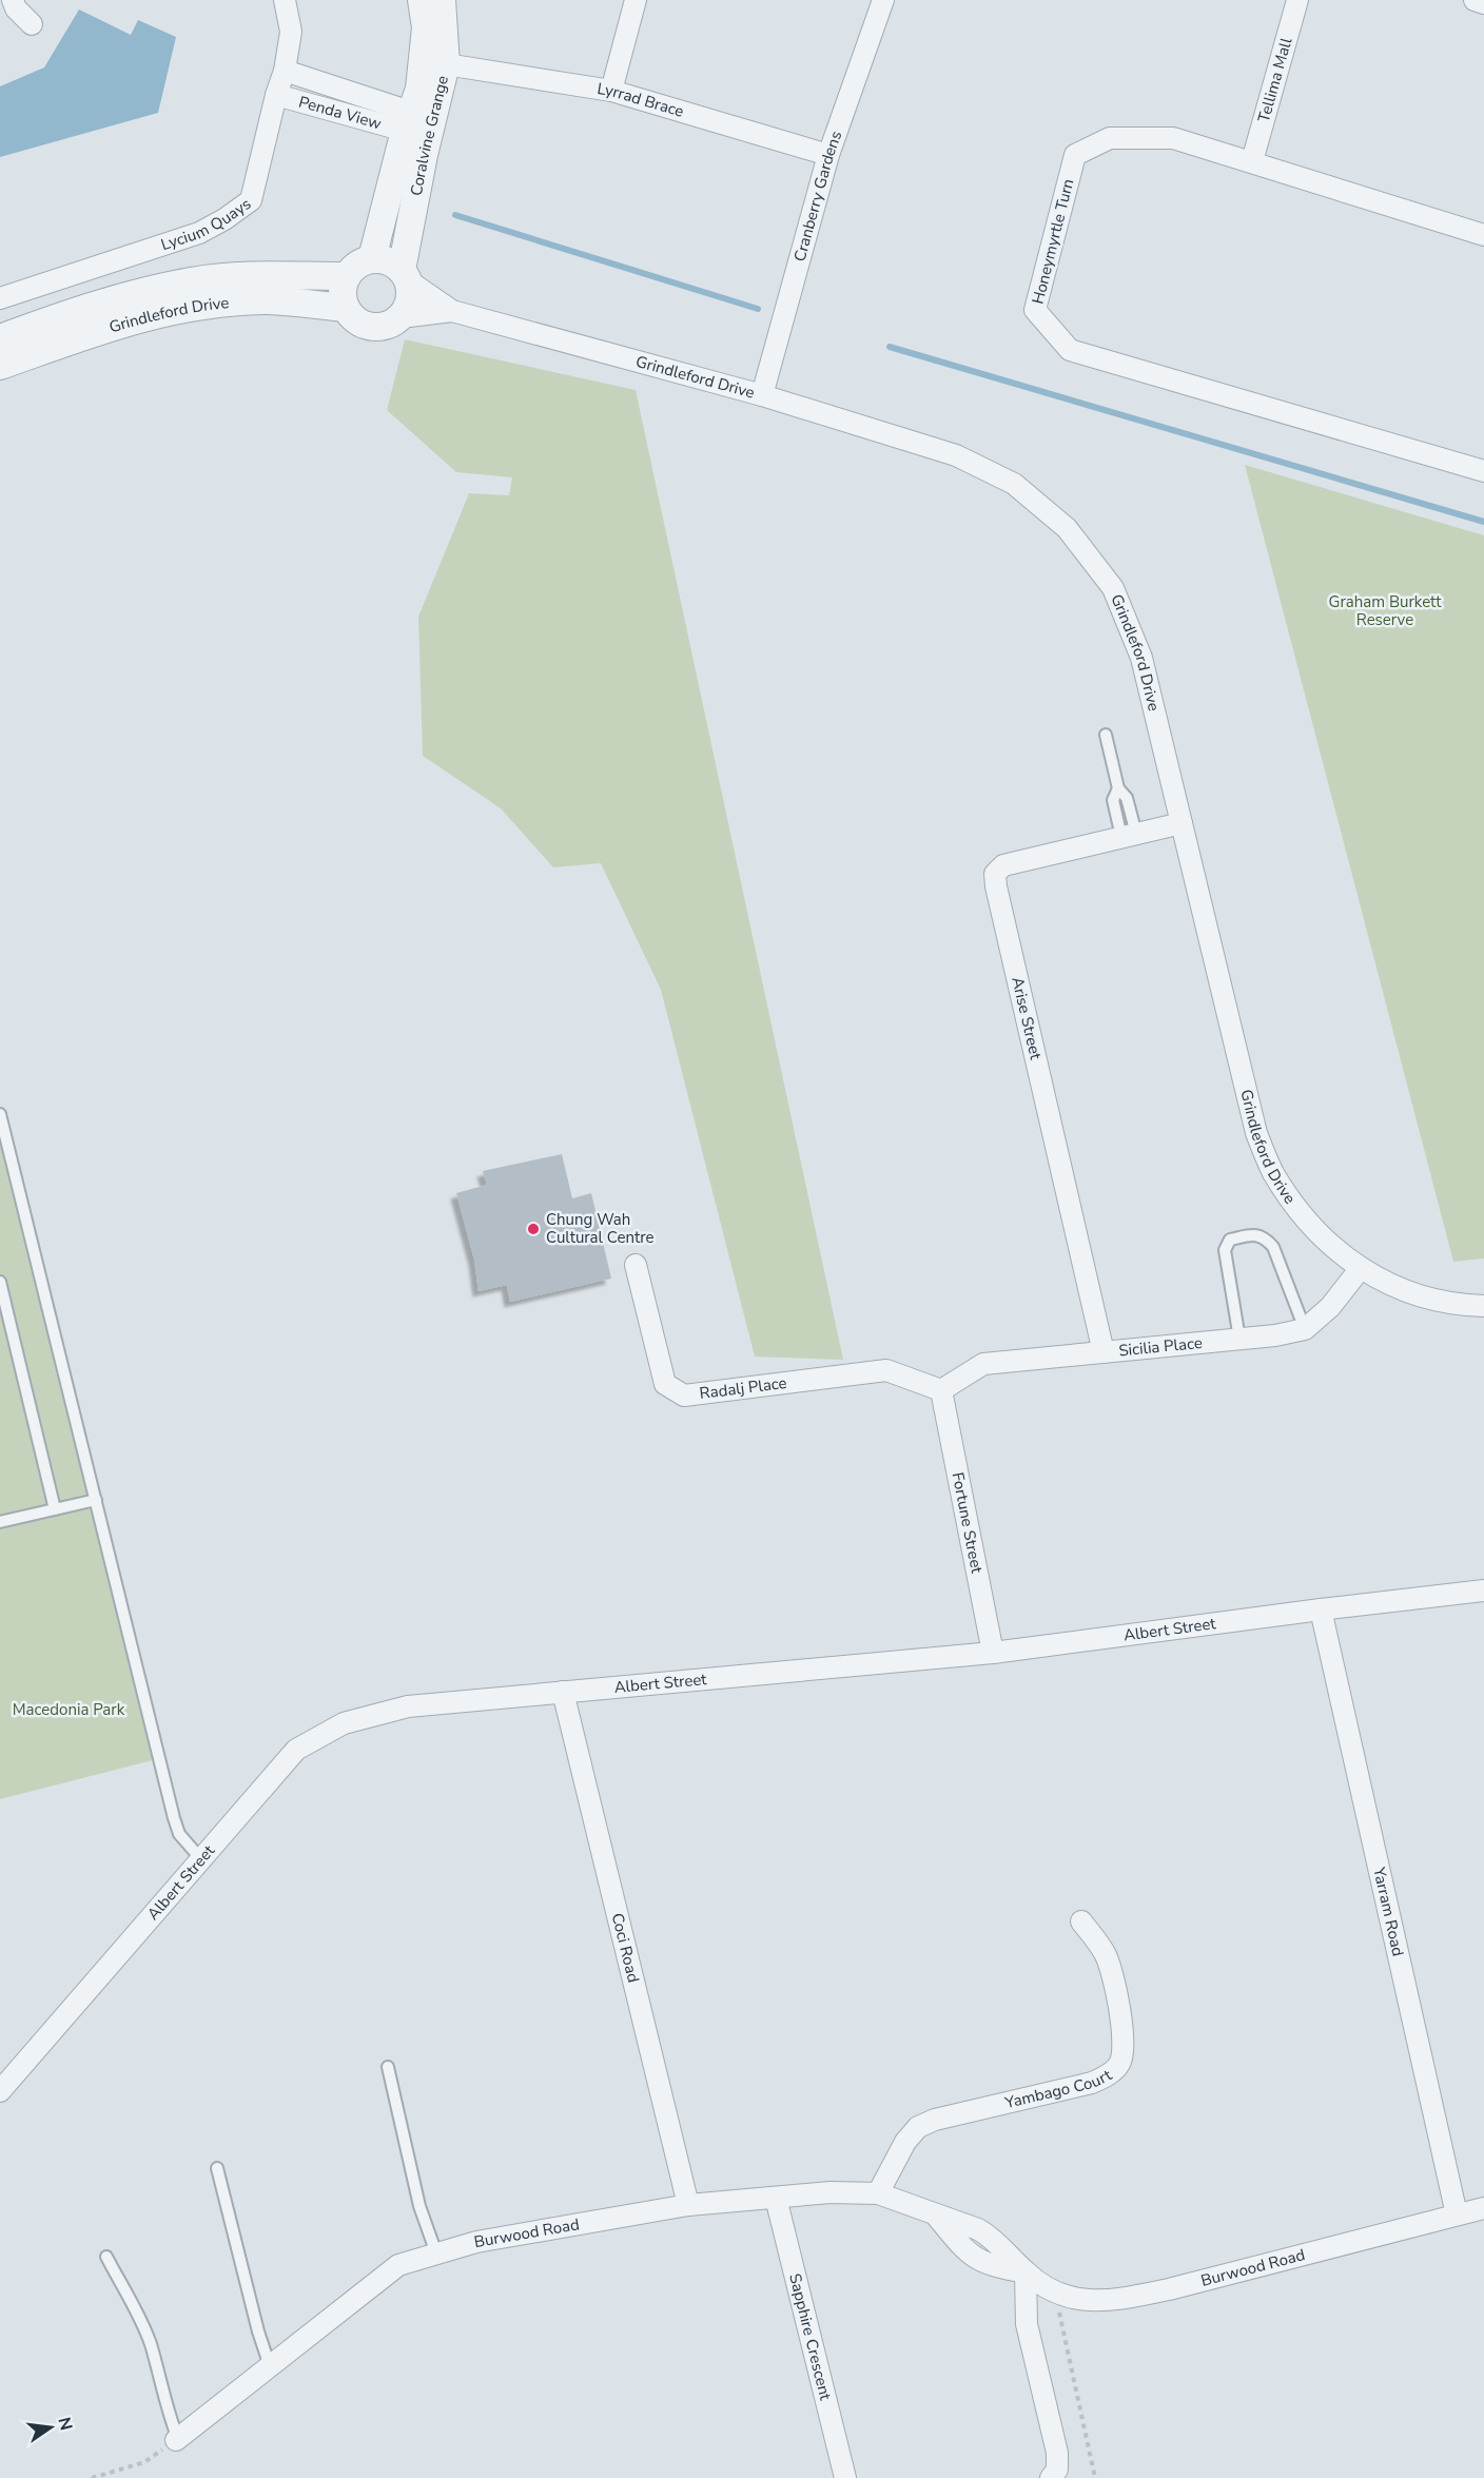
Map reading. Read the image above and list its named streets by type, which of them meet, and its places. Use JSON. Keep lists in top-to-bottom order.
{
  "streets": {
    "street": [
      "Tellima Mall",
      "Lyrrad Brace",
      "Penda View",
      "Coralvine Grange",
      "Cranberry Gardens",
      "Lycium Quays",
      "Honeymyrtle Turn",
      "Grindleford Drive",
      "Arise Street",
      "Sicilia Place",
      "Radalj Place",
      "Fortune Street",
      "Albert Street",
      "Yarram Road",
      "Coci Road",
      "Yambago Court",
      "Burwood Road",
      "Sapphire Crescent"
    ]
  },
  "crossings": [
    ["Tellima Mall", "Honeymyrtle Turn"],
    ["Lyrrad Brace", "Coralvine Grange"],
    ["Lyrrad Brace", "Cranberry Gardens"],
    ["Penda View", "Coralvine Grange"],
    ["Penda View", "Lycium Quays"],
    ["Coralvine Grange", "Grindleford Drive"],
    ["Cranberry Gardens", "Grindleford Drive"],
    ["Grindleford Drive", "Arise Street"],
    ["Grindleford Drive", "Sicilia Place"],
    ["Arise Street", "Sicilia Place"],
    ["Sicilia Place", "Radalj Place"],
    ["Sicilia Place", "Fortune Street"],
    ["Radalj Place", "Fortune Street"],
    ["Fortune Street", "Albert Street"],
    ["Albert Street", "Yarram Road"],
    ["Albert Street", "Coci Road"],
    ["Yarram Road", "Burwood Road"],
    ["Coci Road", "Burwood Road"],
    ["Yambago Court", "Burwood Road"],
    ["Burwood Road", "Sapphire Crescent"]
  ],
  "parks": ["Graham Burkett Reserve", "Macedonia Park"],
  "places": ["Chung Wah Cultural Centre"],
  "north": "right"
}
